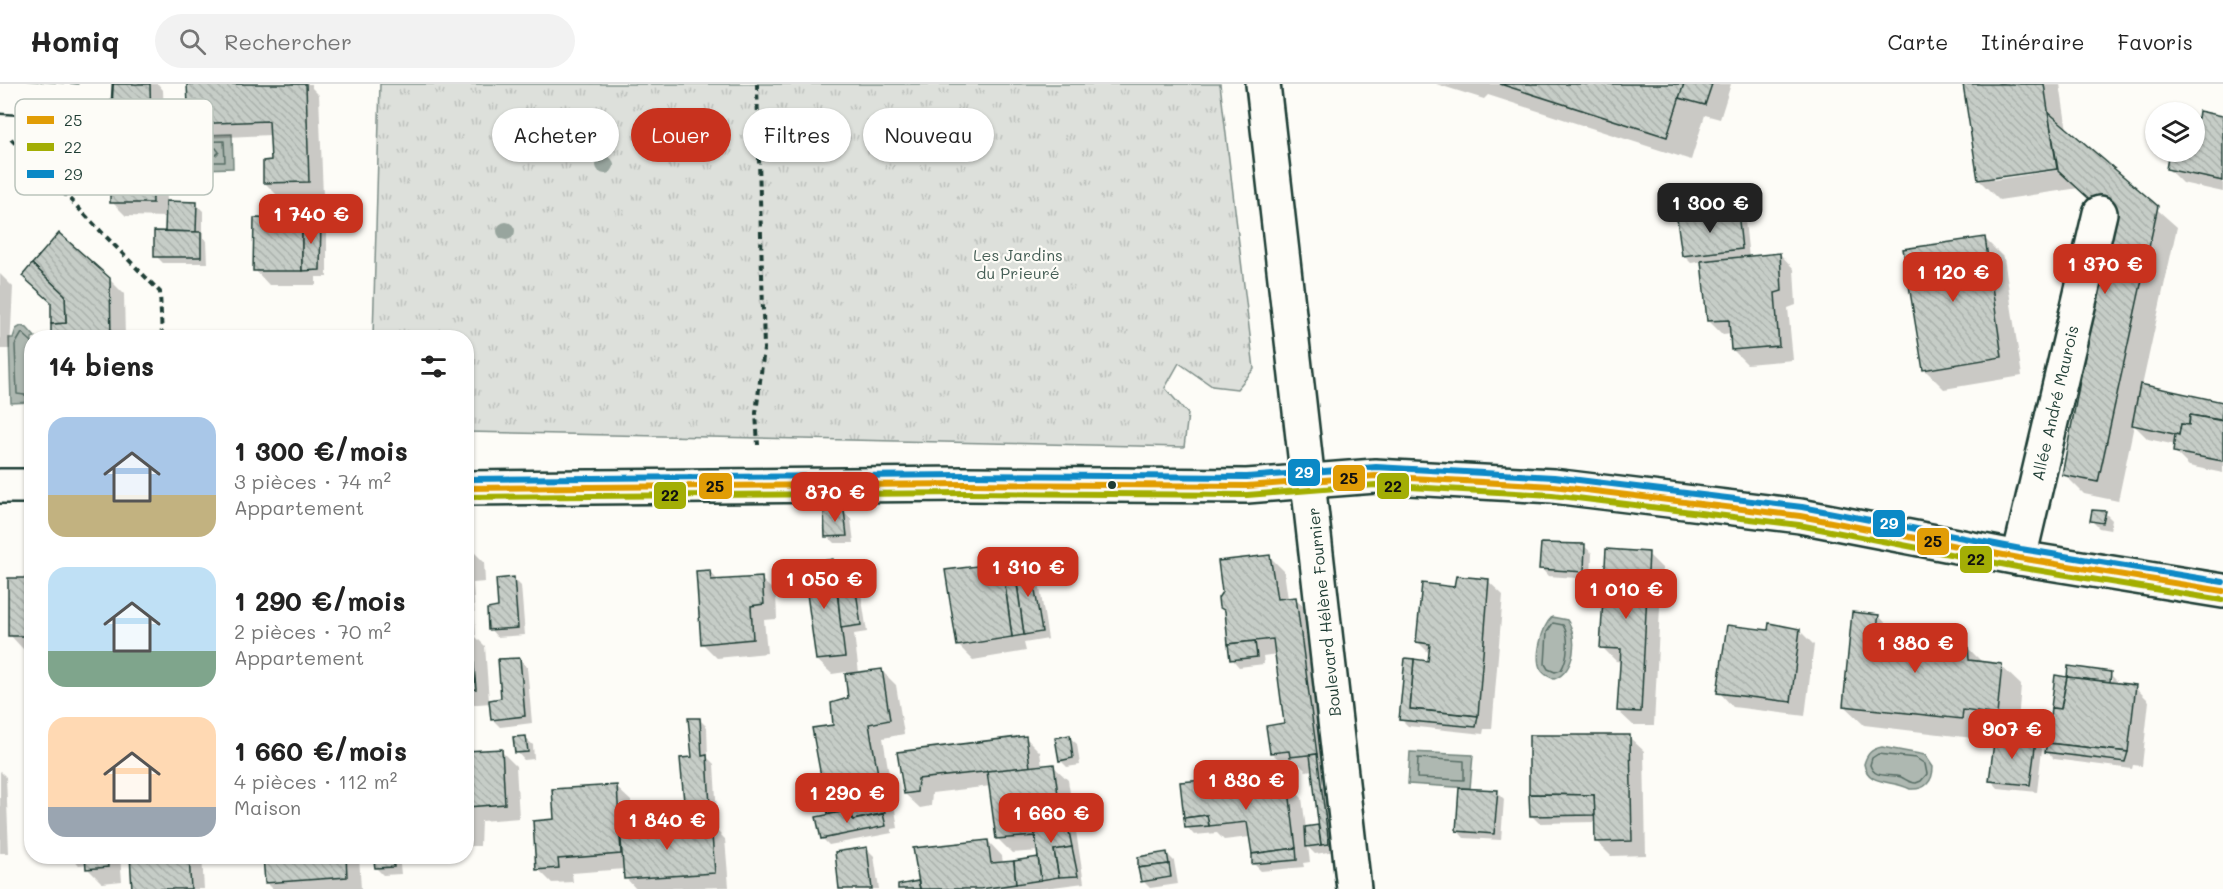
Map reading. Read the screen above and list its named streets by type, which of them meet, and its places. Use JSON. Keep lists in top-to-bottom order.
{
  "streets": {
    "main road": ["Allée André Maurois", "Boulevard Hélène Fournier"]
  },
  "parks": ["Les Jardins du Prieuré"],
  "lines": ["transit line 29", "transit line 25", "transit line 22"],
  "legend": ["25", "22", "29"],
  "page": {
    "header": "Homiq",
    "search": "Rechercher",
    "nav": ["Carte", "Itinéraire", "Favoris"],
    "chip": [
      "Acheter",
      "Louer",
      "Filtres",
      "Nouveau"
    ],
    "price": [
      "1 300 €",
      "1 740 €",
      "1 370 €",
      "1 120 €",
      "870 €",
      "1 310 €",
      "1 050 €",
      "1 010 €",
      "1 380 €",
      "907 €",
      "1 830 €",
      "1 290 €",
      "1 660 €",
      "1 840 €"
    ],
    "heading": "14 biens",
    "list": [
      {
        "name": "1 300 €/mois",
        "note": "3 pièces · 74 m² · Appartement"
      },
      {
        "name": "1 290 €/mois",
        "note": "2 pièces · 70 m² · Appartement"
      },
      {
        "name": "1 660 €/mois",
        "note": "4 pièces · 112 m² · Maison"
      }
    ]
  }
}
